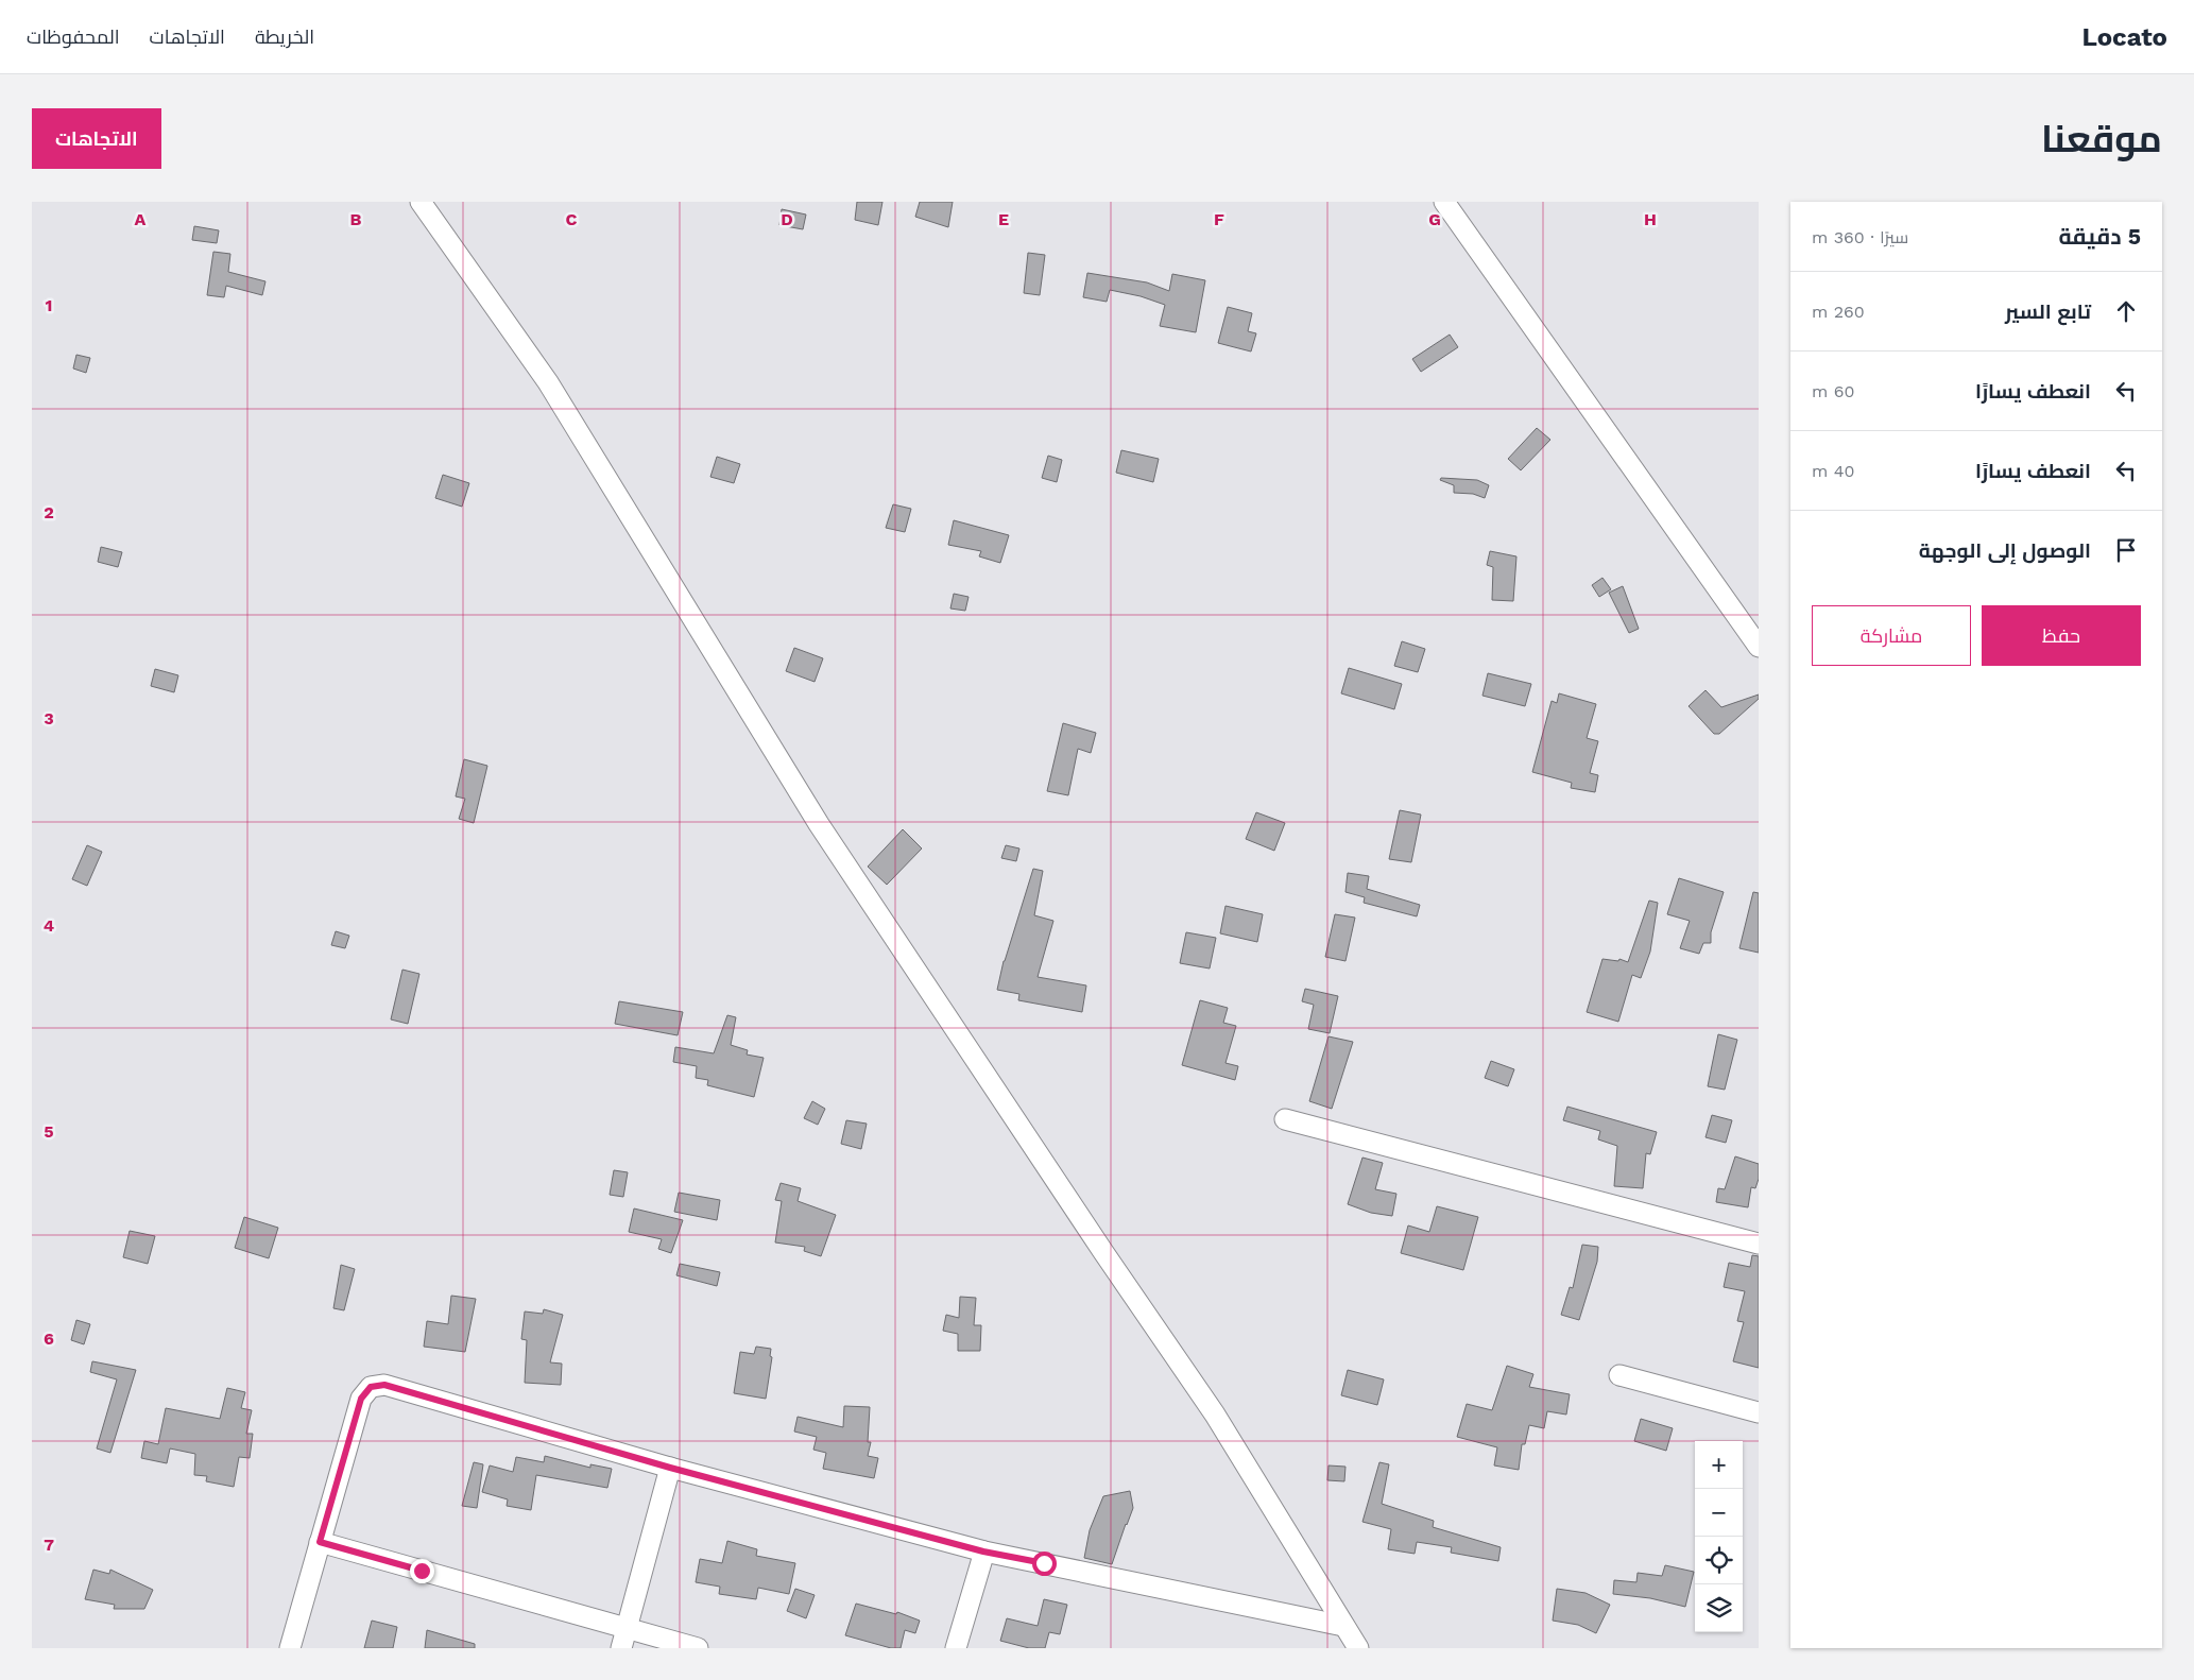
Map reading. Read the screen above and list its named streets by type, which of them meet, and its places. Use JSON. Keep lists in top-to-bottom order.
{
  "page": {
    "header": "Locato",
    "nav": ["الخريطة", "الاتجاهات", "المحفوظات"],
    "title": "موقعنا",
    "buttons": [
      "الاتجاهات",
      ["حفظ", "مشاركة"]
    ],
    "heading": ["5 دقيقة", "سيرًا · 360 m"],
    "list": [
      ["تابع السير", "260 m"],
      ["انعطف يسارًا", "60 m"],
      ["انعطف يسارًا", "40 m"],
      "الوصول إلى الوجهة"
    ],
    "map_buttons": ["+", "−"]
  },
  "grid": {
    "columns": [
      "A",
      "B",
      "C",
      "D",
      "E",
      "F",
      "G",
      "H"
    ],
    "rows": [
      "1",
      "2",
      "3",
      "4",
      "5",
      "6",
      "7"
    ]
  }
}
